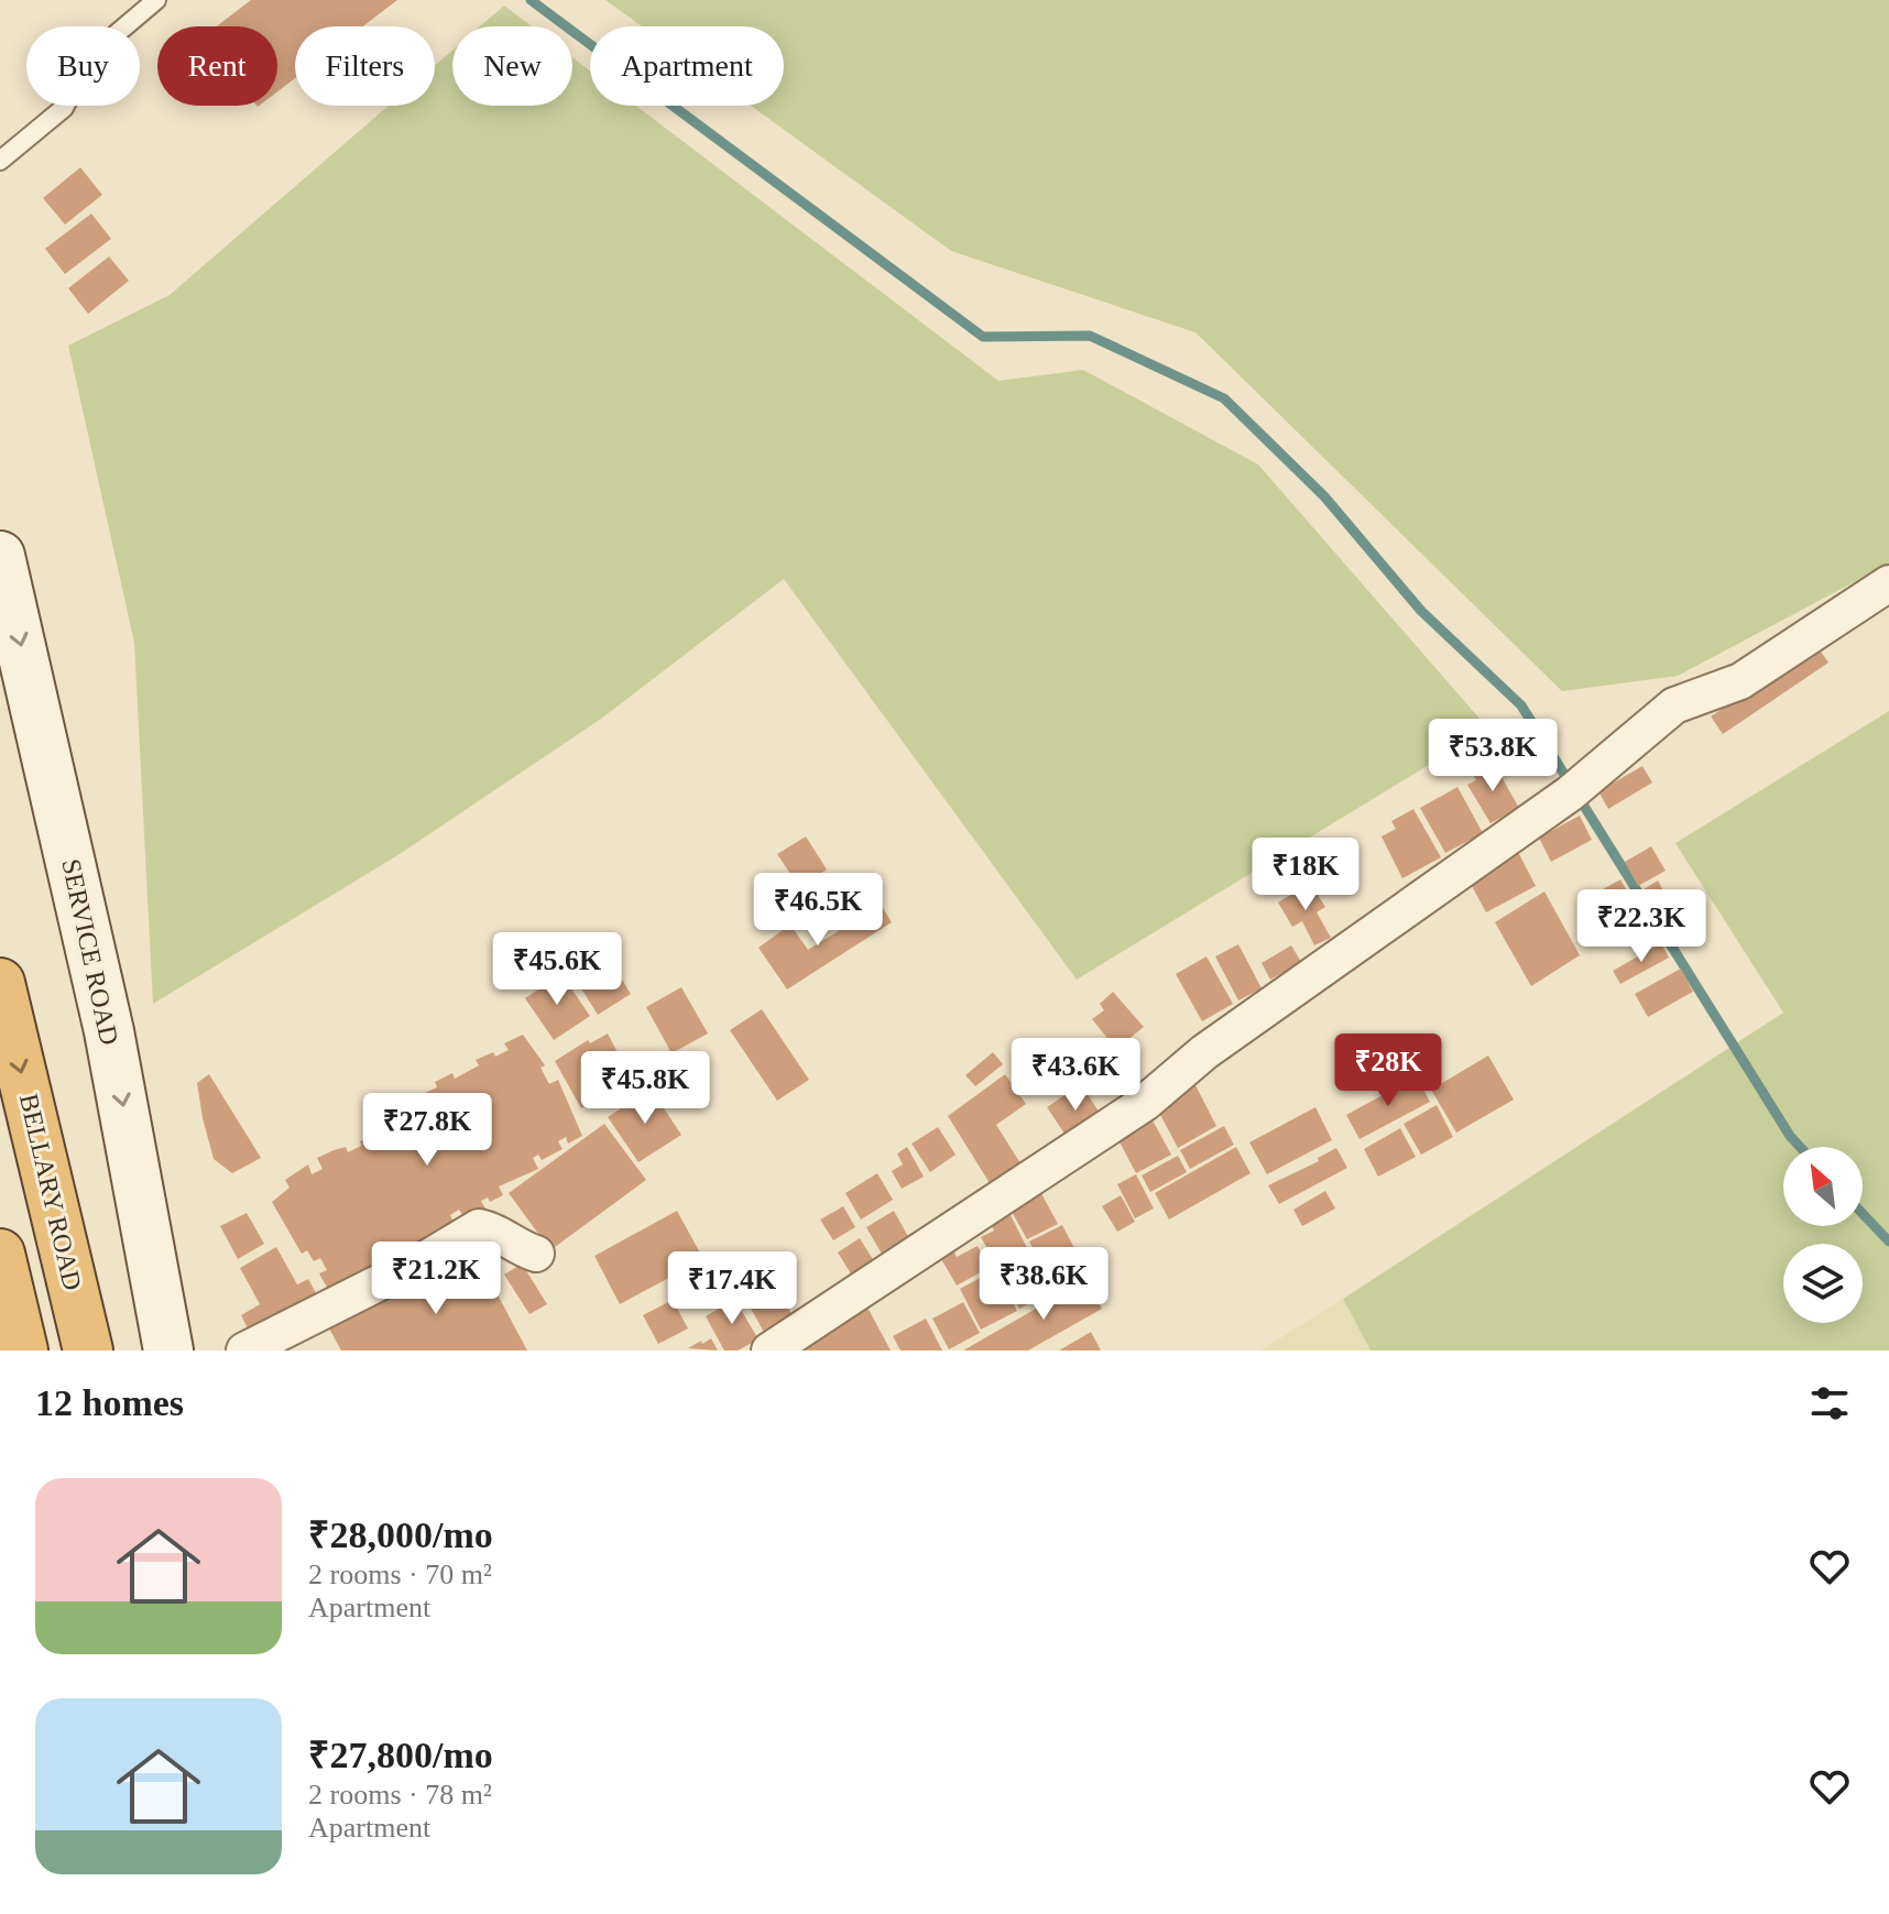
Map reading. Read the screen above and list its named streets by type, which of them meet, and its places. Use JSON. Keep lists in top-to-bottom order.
{
  "streets": {
    "highway": ["BELLARY ROAD"],
    "main road": ["SERVICE ROAD"]
  },
  "one_way": ["SERVICE ROAD", "BELLARY ROAD"],
  "north": "top left",
  "page": {
    "chip": [
      "Buy",
      "Rent",
      "Filters",
      "New",
      "Apartment"
    ],
    "price": [
      "₹53.8K",
      "₹18K",
      "₹46.5K",
      "₹22.3K",
      "₹45.6K",
      "₹28K",
      "₹43.6K",
      "₹45.8K",
      "₹27.8K",
      "₹21.2K",
      "₹38.6K",
      "₹17.4K"
    ],
    "heading": "12 homes",
    "list": [
      {
        "name": "₹28,000/mo",
        "note": "2 rooms · 70 m² · Apartment"
      },
      {
        "name": "₹27,800/mo",
        "note": "2 rooms · 78 m² · Apartment"
      }
    ]
  }
}
